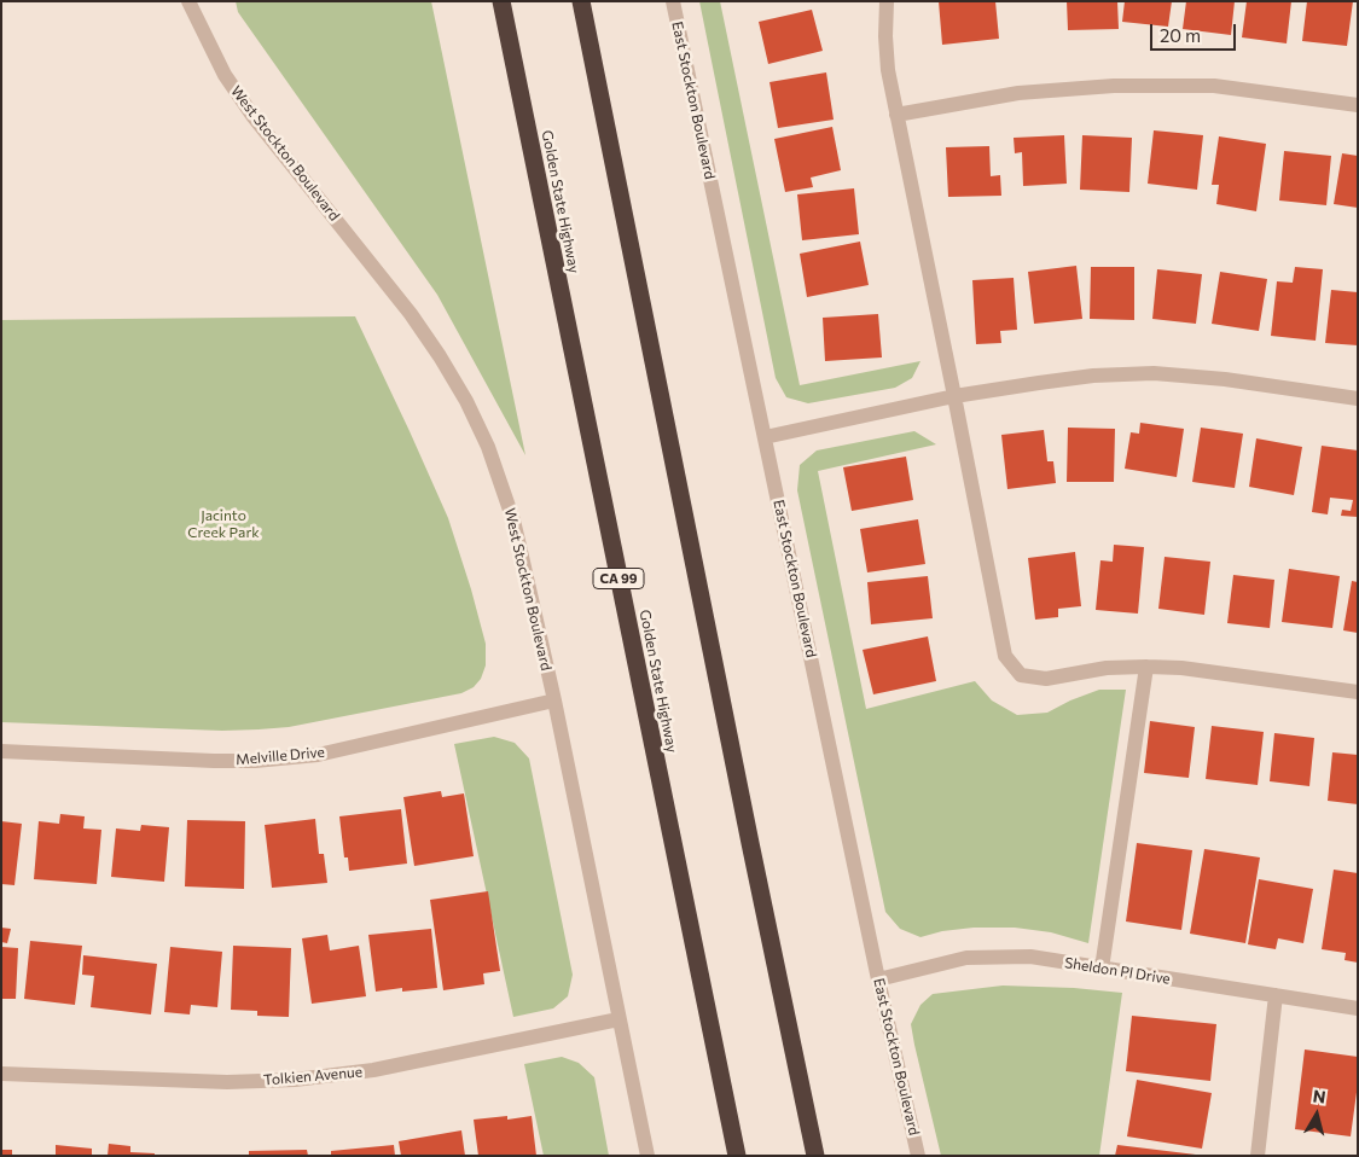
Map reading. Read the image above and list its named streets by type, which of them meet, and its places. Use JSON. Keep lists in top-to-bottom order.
{
  "streets": {
    "highway": ["Golden State Highway", "CA 99"],
    "street": [
      "East Stockton Boulevard",
      "West Stockton Boulevard",
      "Melville Drive",
      "Sheldon Pl Drive",
      "Tolkien Avenue"
    ]
  },
  "crossings": [
    ["East Stockton Boulevard", "Sheldon Pl Drive"],
    ["West Stockton Boulevard", "Melville Drive"],
    ["West Stockton Boulevard", "Tolkien Avenue"]
  ],
  "parks": ["Jacinto Creek Park"],
  "scale_bar": "20 m",
  "north": "top"
}
